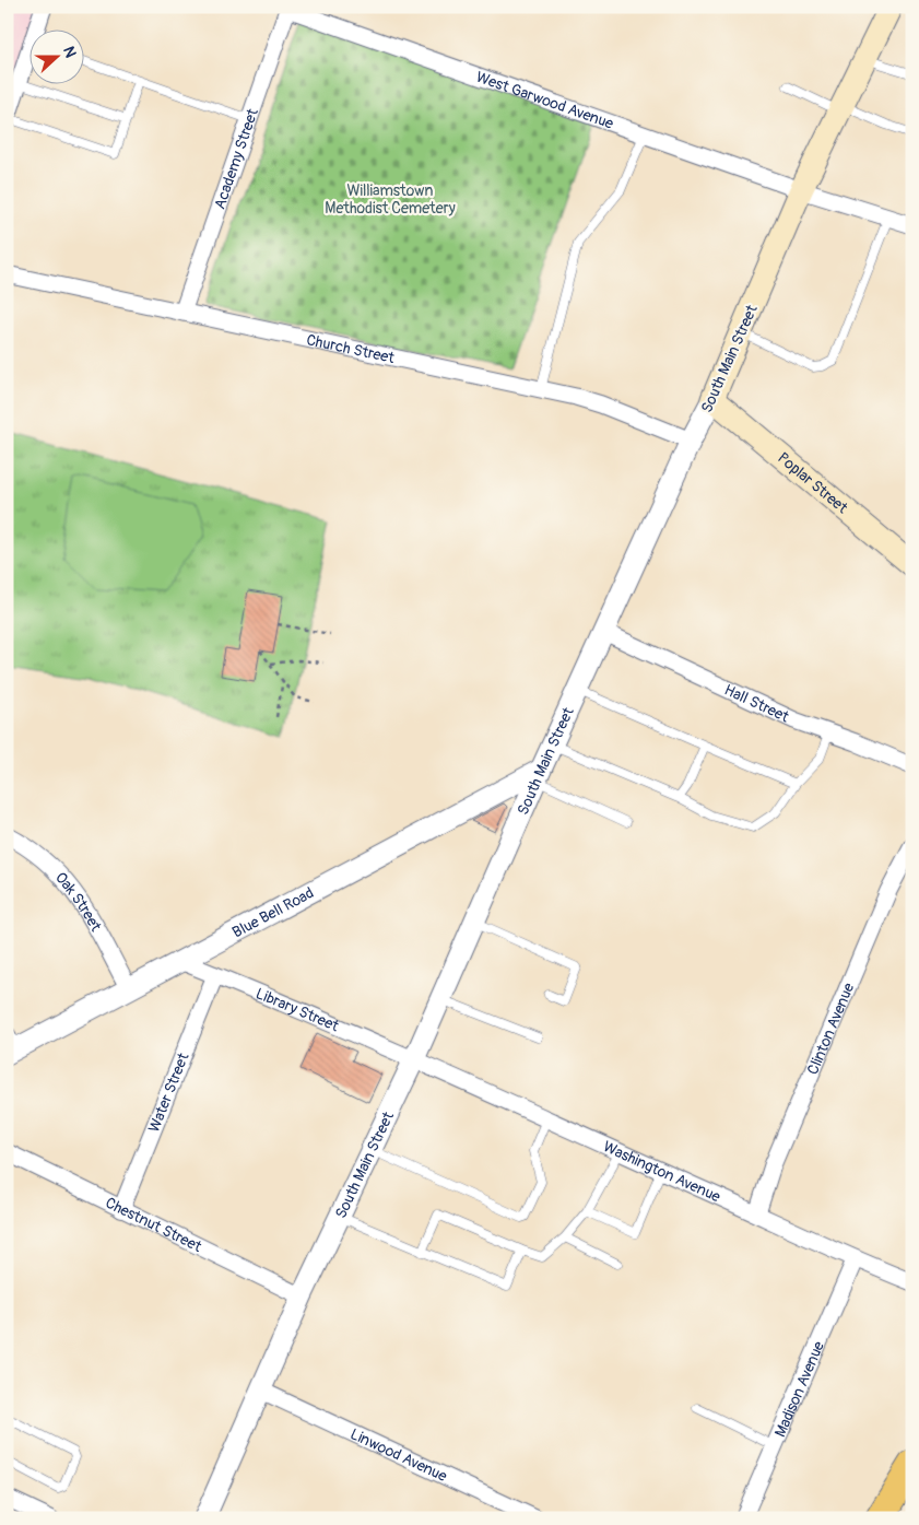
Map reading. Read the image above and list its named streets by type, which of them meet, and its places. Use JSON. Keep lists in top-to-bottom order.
{
  "streets": {
    "main road": ["South Main Street", "Poplar Street"],
    "street": [
      "West Garwood Avenue",
      "Academy Street",
      "Church Street",
      "Hall Street",
      "Oak Street",
      "Blue Bell Road",
      "Library Street",
      "Clinton Avenue",
      "Water Street",
      "Washington Avenue",
      "Chestnut Street",
      "Madison Avenue",
      "Linwood Avenue"
    ]
  },
  "crossings": [
    ["West Garwood Avenue", "Academy Street"],
    ["West Garwood Avenue", "South Main Street"],
    ["Academy Street", "Church Street"],
    ["Church Street", "South Main Street"],
    ["South Main Street", "Poplar Street"],
    ["South Main Street", "Hall Street"],
    ["South Main Street", "Blue Bell Road"],
    ["South Main Street", "Library Street"],
    ["South Main Street", "Washington Avenue"],
    ["South Main Street", "Chestnut Street"],
    ["South Main Street", "Linwood Avenue"],
    ["Oak Street", "Blue Bell Road"],
    ["Blue Bell Road", "Library Street"],
    ["Library Street", "Water Street"],
    ["Library Street", "Washington Avenue"],
    ["Clinton Avenue", "Washington Avenue"],
    ["Water Street", "Chestnut Street"],
    ["Washington Avenue", "Madison Avenue"]
  ],
  "parks": ["Williamstown Methodist Cemetery"],
  "north": "right"
}
